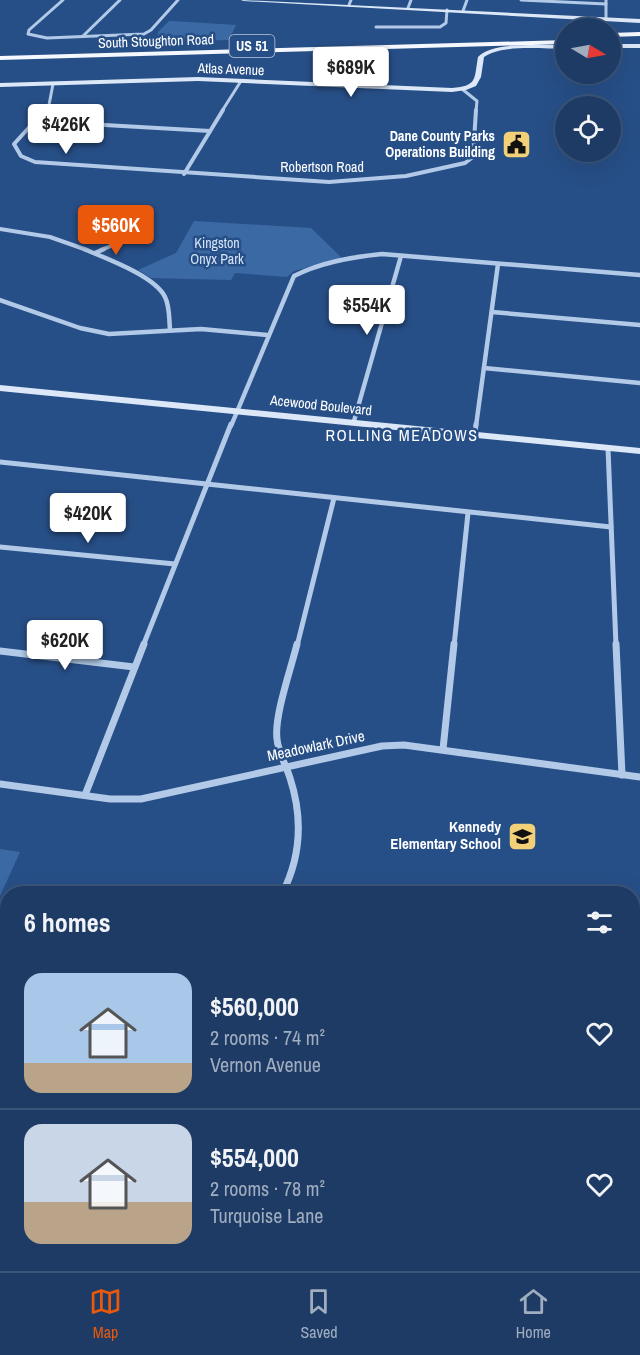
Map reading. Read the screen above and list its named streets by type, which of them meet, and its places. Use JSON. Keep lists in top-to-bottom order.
{
  "streets": {
    "main road": ["South Stoughton Road", "US 51"],
    "street": [
      "Atlas Avenue",
      "Robertson Road",
      "Acewood Boulevard",
      "Meadowlark Drive"
    ]
  },
  "crossings": [
    ["Atlas Avenue", "Robertson Road"]
  ],
  "districts": ["ROLLING MEADOWS"],
  "parks": ["Kingston Onyx Park"],
  "places": {
    "public building": ["Dane County Parks Operations Building"],
    "school or university": ["Kennedy Elementary School"]
  },
  "north": "right",
  "page": {
    "price": [
      "$689K",
      "$426K",
      "$560K",
      "$554K",
      "$420K",
      "$620K"
    ],
    "heading": "6 homes",
    "list": [
      {
        "name": "$560,000",
        "note": "2 rooms · 74 m² · Vernon Avenue"
      },
      {
        "name": "$554,000",
        "note": "2 rooms · 78 m² · Turquoise Lane"
      }
    ],
    "tabs": ["Map", "Saved", "Home"]
  }
}
